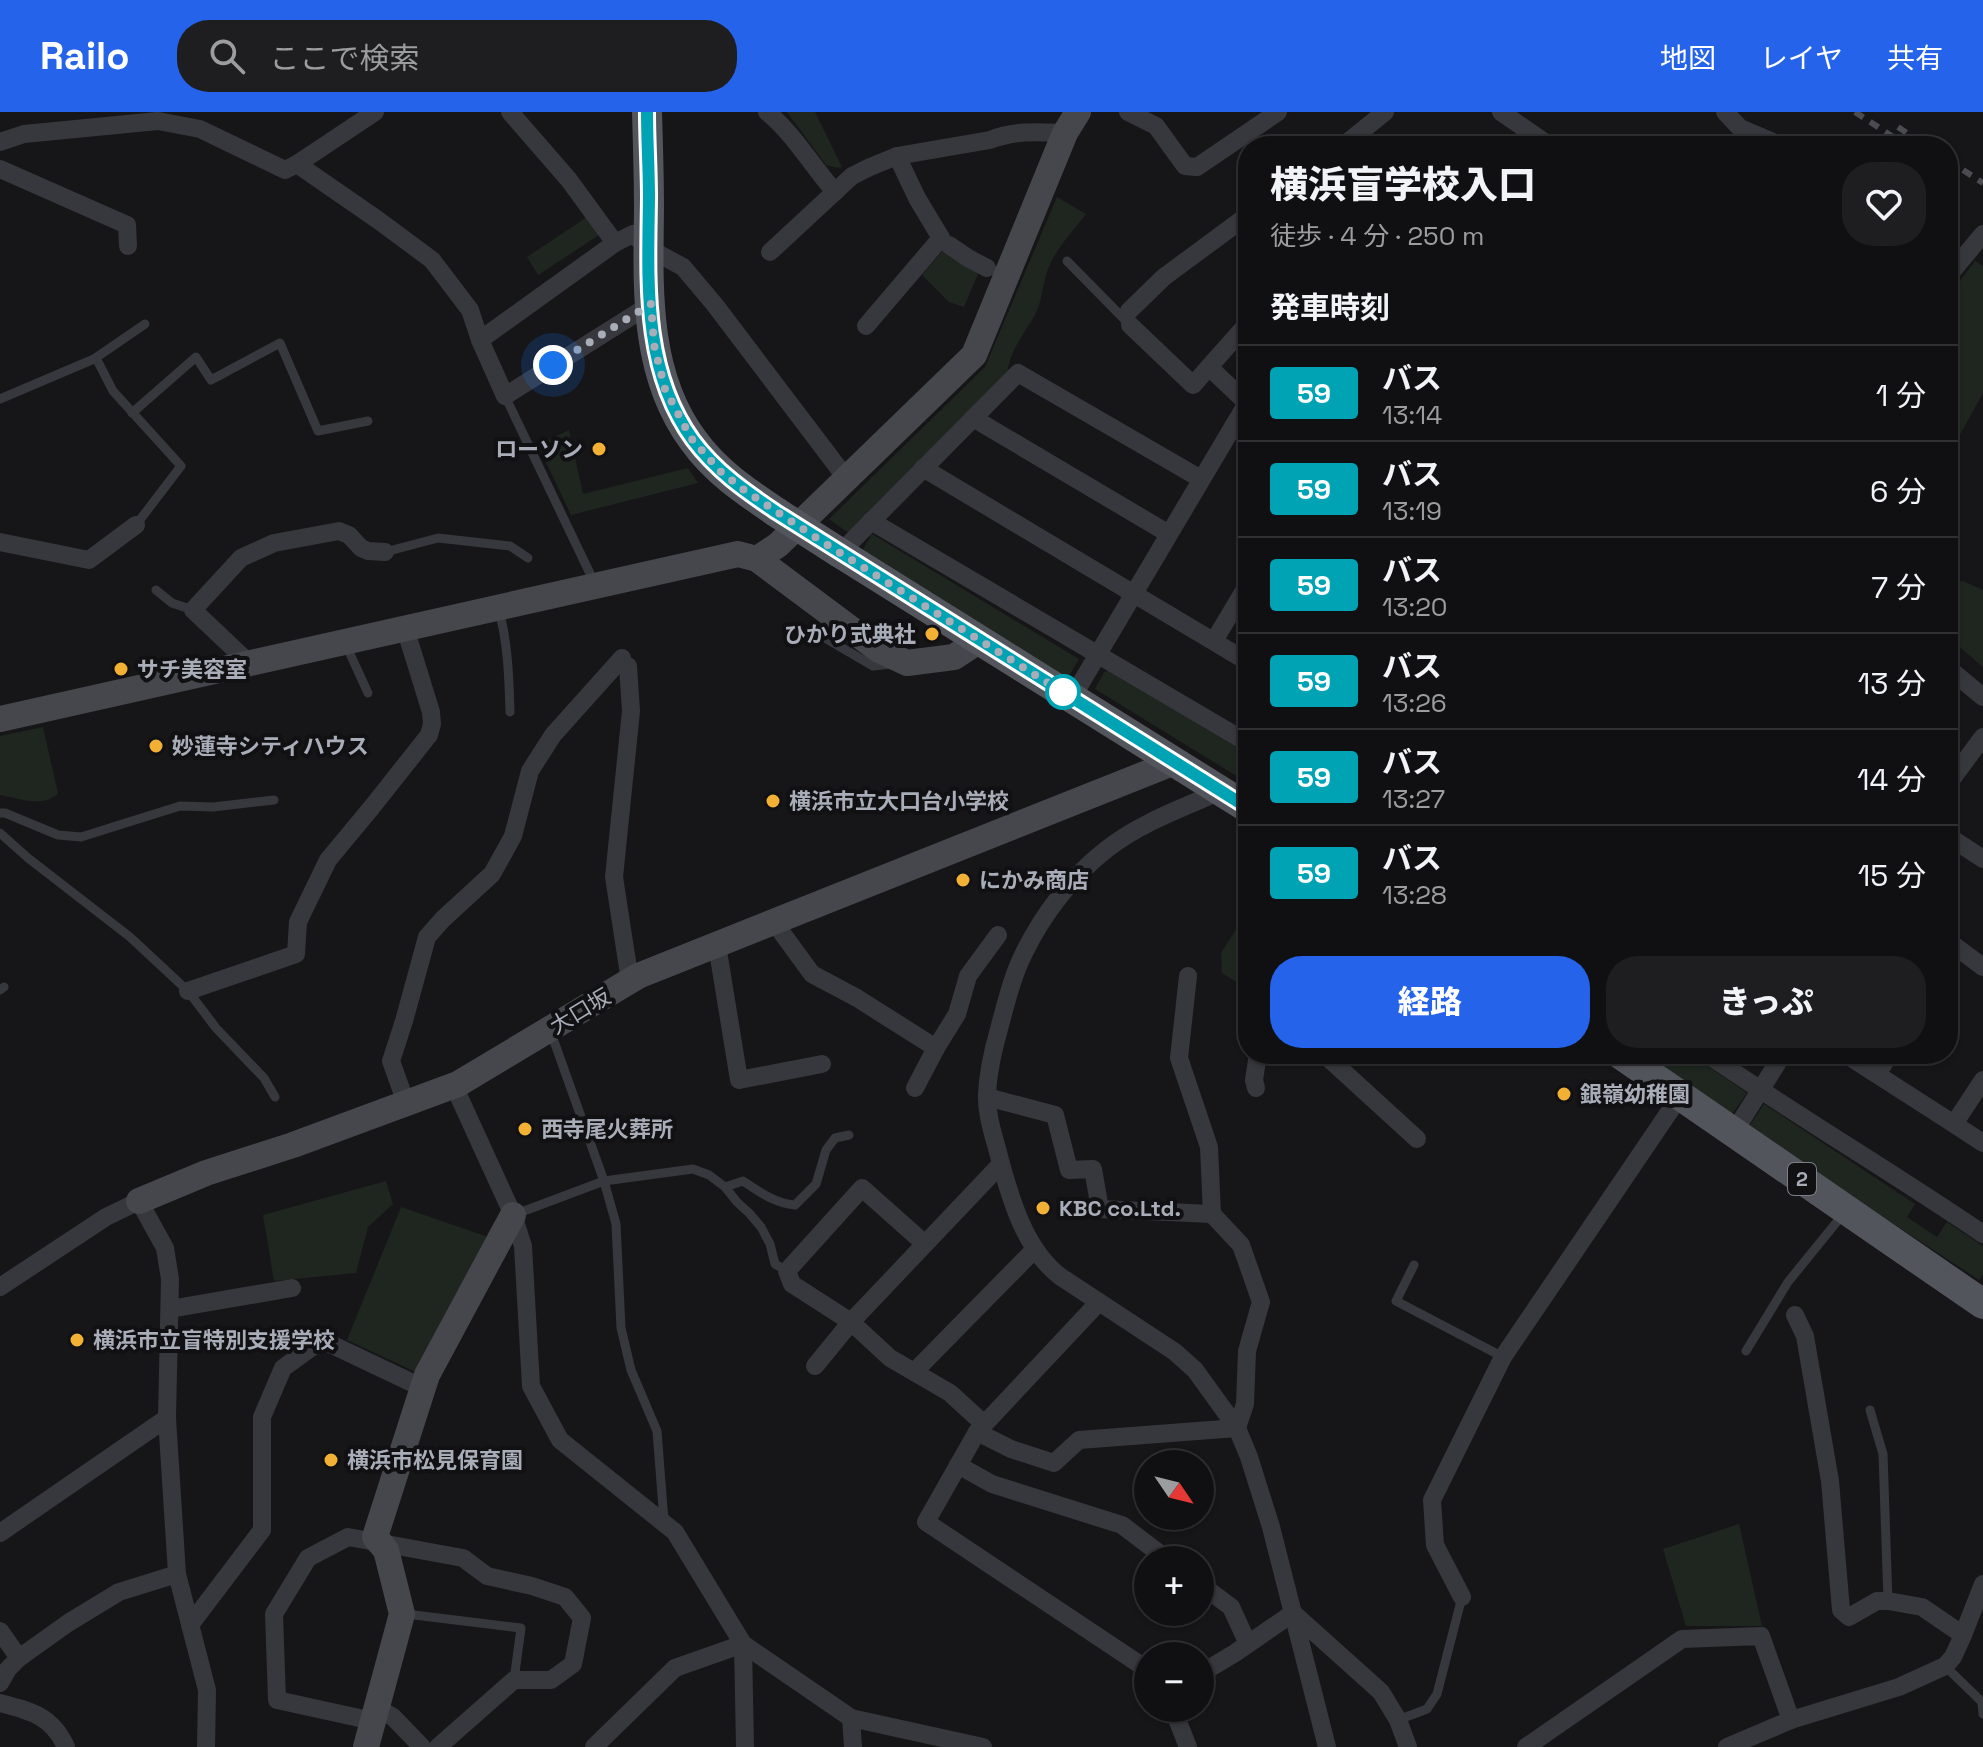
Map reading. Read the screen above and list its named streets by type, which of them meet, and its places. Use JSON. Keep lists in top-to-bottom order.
{
  "streets": {
    "main road": ["2"],
    "street": ["大口坂"]
  },
  "places": [
    "ローソン",
    "ひかり式典社",
    "サチ美容室",
    "妙蓮寺シティハウス",
    "横浜市立大口台小学校",
    "にかみ商店",
    "銀嶺幼稚園",
    "西寺尾火葬所",
    "KBC co.Ltd.",
    "横浜市立盲特別支援学校",
    "横浜市松見保育園"
  ],
  "lines": ["bus line 59"],
  "north": "bottom right",
  "page": {
    "header": "Railo",
    "search": "ここで検索",
    "nav": ["地図", "レイヤ", "共有"],
    "heading": [
      ["横浜盲学校入口", "徒歩 · 4 分 · 250 m"],
      "発車時刻"
    ],
    "list": [
      {
        "mark": "59",
        "name": "バス",
        "note": "13:14",
        "value": "1 分"
      },
      {
        "mark": "59",
        "name": "バス",
        "note": "13:19",
        "value": "6 分"
      },
      {
        "mark": "59",
        "name": "バス",
        "note": "13:20",
        "value": "7 分"
      },
      {
        "mark": "59",
        "name": "バス",
        "note": "13:26",
        "value": "13 分"
      },
      {
        "mark": "59",
        "name": "バス",
        "note": "13:27",
        "value": "14 分"
      },
      {
        "mark": "59",
        "name": "バス",
        "note": "13:28",
        "value": "15 分"
      }
    ],
    "buttons": ["経路", "きっぷ"],
    "map_buttons": ["+", "−"]
  }
}
